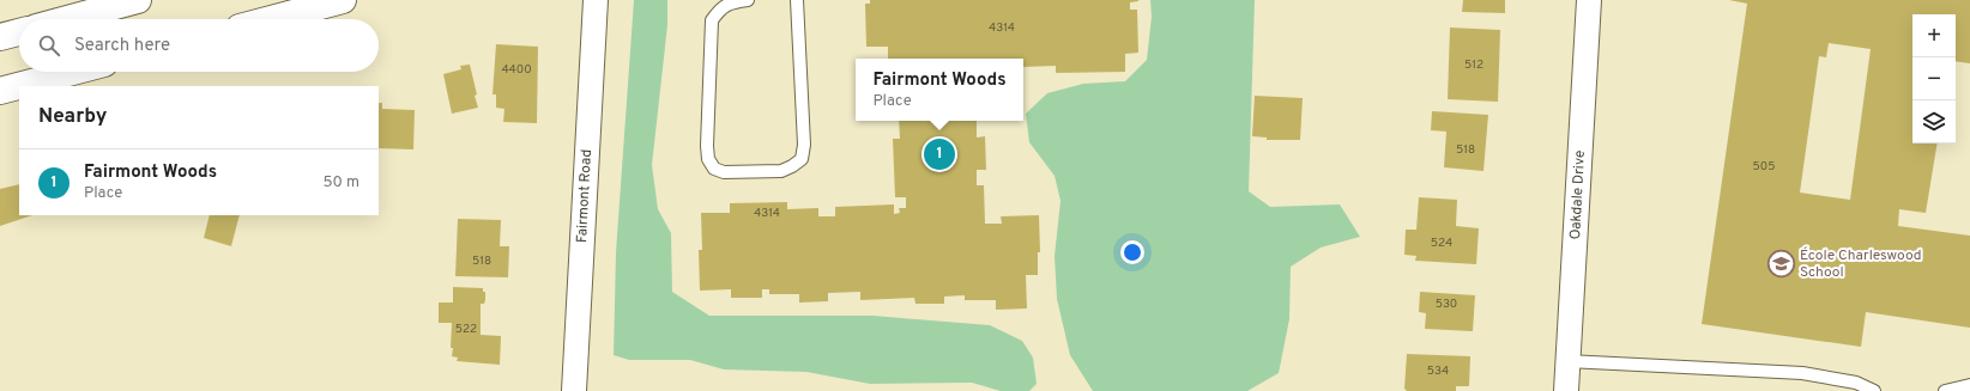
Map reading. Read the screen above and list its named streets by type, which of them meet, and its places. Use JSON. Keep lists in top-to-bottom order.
{
  "streets": {
    "street": ["Oakdale Drive", "Fairmont Road"]
  },
  "places": {
    "school or university": ["École Charleswood School"]
  },
  "house_numbers": [
    "4314",
    "512",
    "4400",
    "518",
    "505",
    "4314",
    "524",
    "518",
    "530",
    "522",
    "534"
  ],
  "page": {
    "map_buttons": ["+", "−"],
    "search": "Search here",
    "popup": ["Fairmont Woods", "Place"],
    "heading": "Nearby",
    "pins": "1",
    "list": [
      {
        "mark": "1",
        "name": "Fairmont Woods",
        "note": "Place",
        "value": "50 m"
      }
    ]
  }
}
